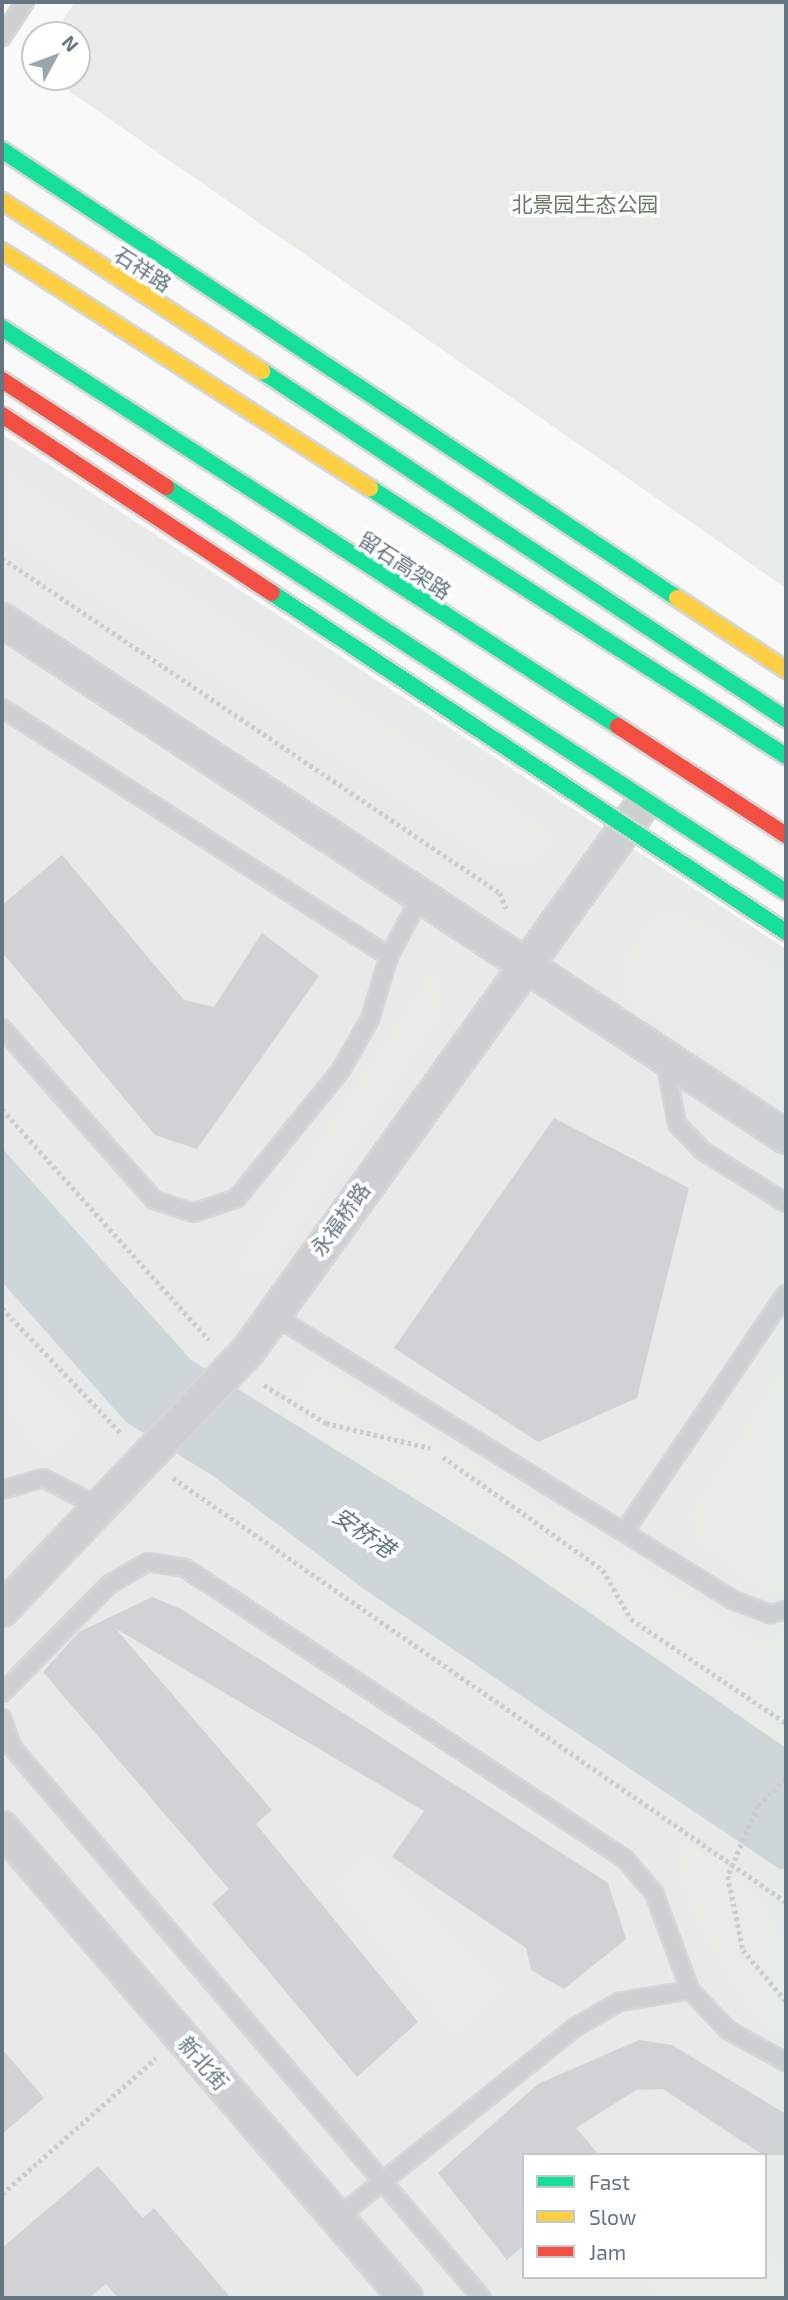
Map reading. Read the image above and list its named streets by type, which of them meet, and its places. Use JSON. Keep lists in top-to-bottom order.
{
  "streets": {
    "main road": ["石祥路", "留石高架路"],
    "street": ["永福桥路", "新北街"]
  },
  "water": ["安桥港"],
  "parks": ["北景园生态公园"],
  "legend": ["Fast", "Slow", "Jam"],
  "north": "top right"
}
